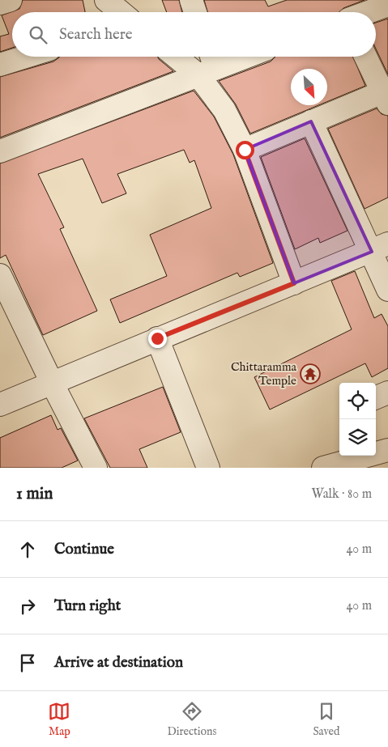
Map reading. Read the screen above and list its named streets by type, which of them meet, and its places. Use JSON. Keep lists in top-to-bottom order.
{
  "places": {
    "temple": ["Chittaramma Temple"]
  },
  "north": "bottom right",
  "page": {
    "search": "Search here",
    "heading": ["1 min", "Walk · 80 m"],
    "list": [
      ["Continue", "40 m"],
      ["Turn right", "40 m"],
      "Arrive at destination"
    ],
    "nav": ["Map", "Directions", "Saved"]
  }
}
